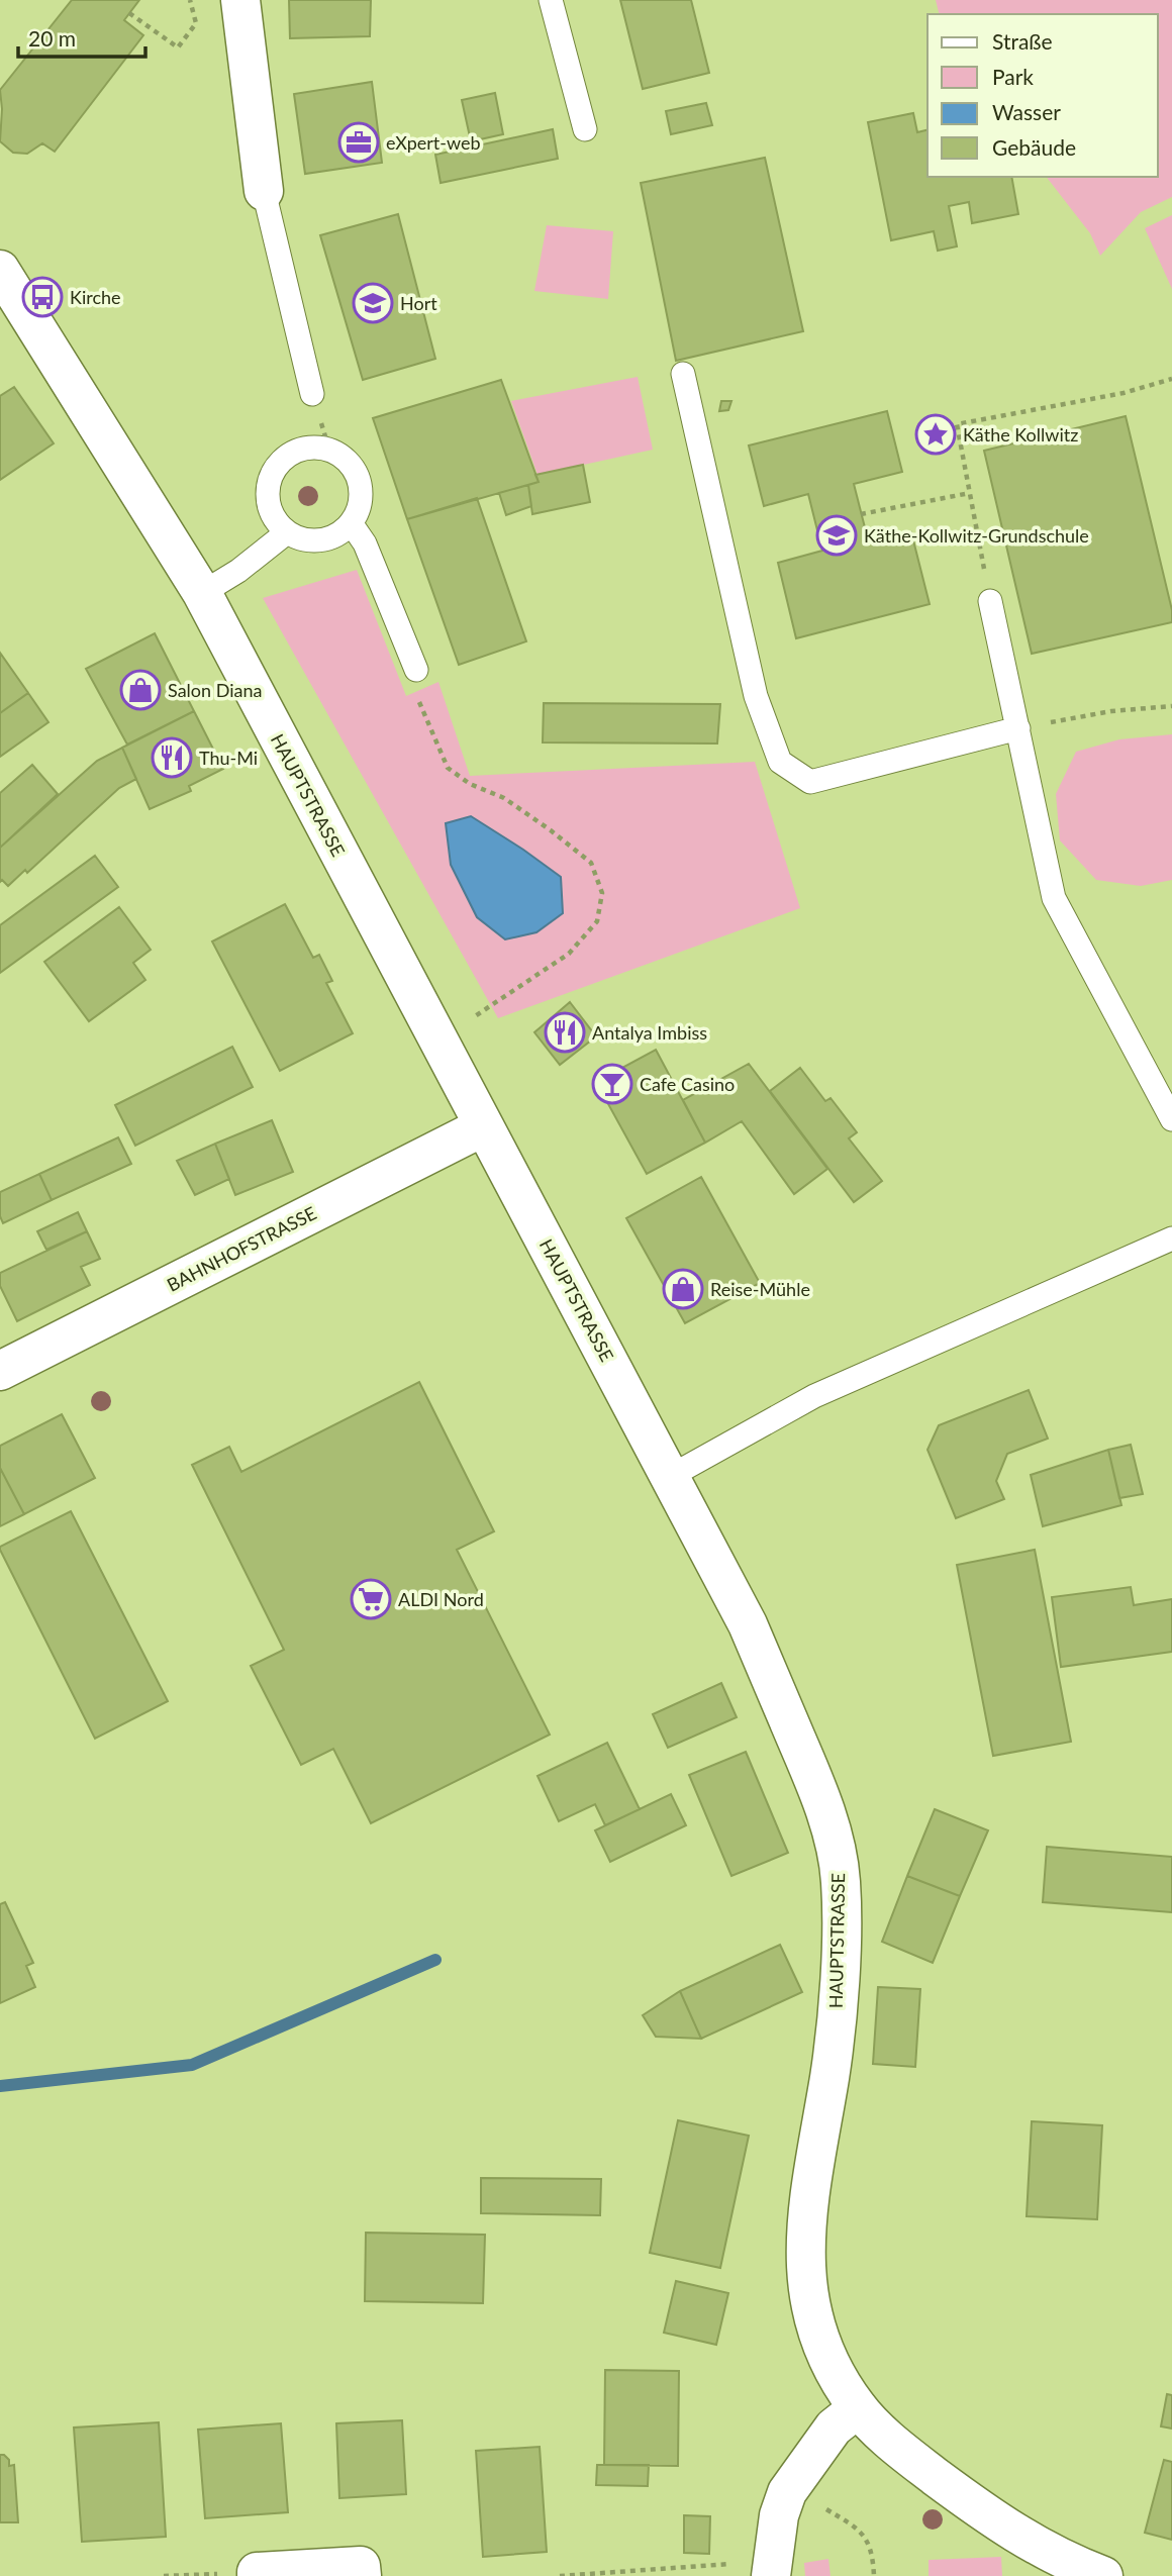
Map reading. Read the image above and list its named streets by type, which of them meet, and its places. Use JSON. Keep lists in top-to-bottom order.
{
  "streets": {
    "main road": ["HAUPTSTRASSE", "BAHNHOFSTRASSE"]
  },
  "crossings": [
    ["HAUPTSTRASSE", "BAHNHOFSTRASSE"]
  ],
  "places": {
    "office": ["eXpert-web"],
    "bus stop": ["Kirche"],
    "school or university": ["Hort", "Käthe-Kollwitz-Grundschule"],
    "place": ["Käthe Kollwitz"],
    "shop": ["Salon Diana", "Reise-Mühle"],
    "restaurant": ["Thu-Mi", "Antalya Imbiss"],
    "bar": ["Cafe Casino"],
    "supermarket": ["ALDI Nord"]
  },
  "legend": [
    "Straße",
    "Park",
    "Wasser",
    "Gebäude"
  ],
  "scale_bar": "20 m"
}
